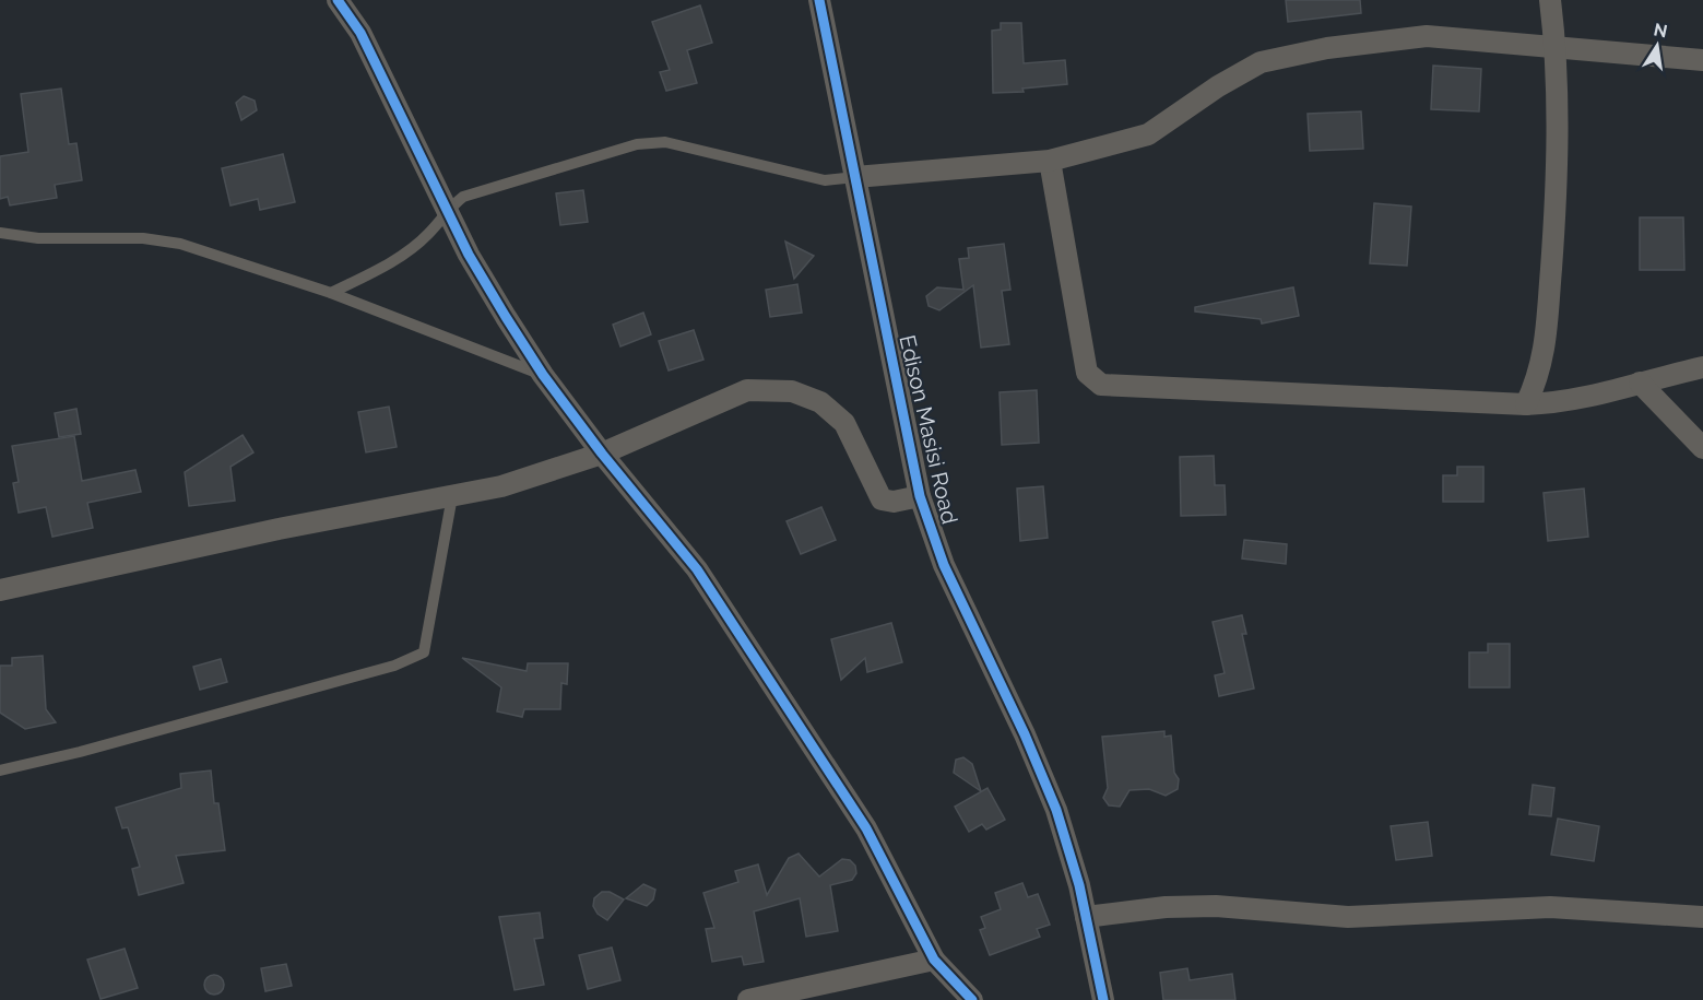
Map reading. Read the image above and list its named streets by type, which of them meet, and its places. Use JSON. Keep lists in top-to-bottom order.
{
  "streets": {
    "street": ["Edison Masisi Road"]
  },
  "north": "top"
}
